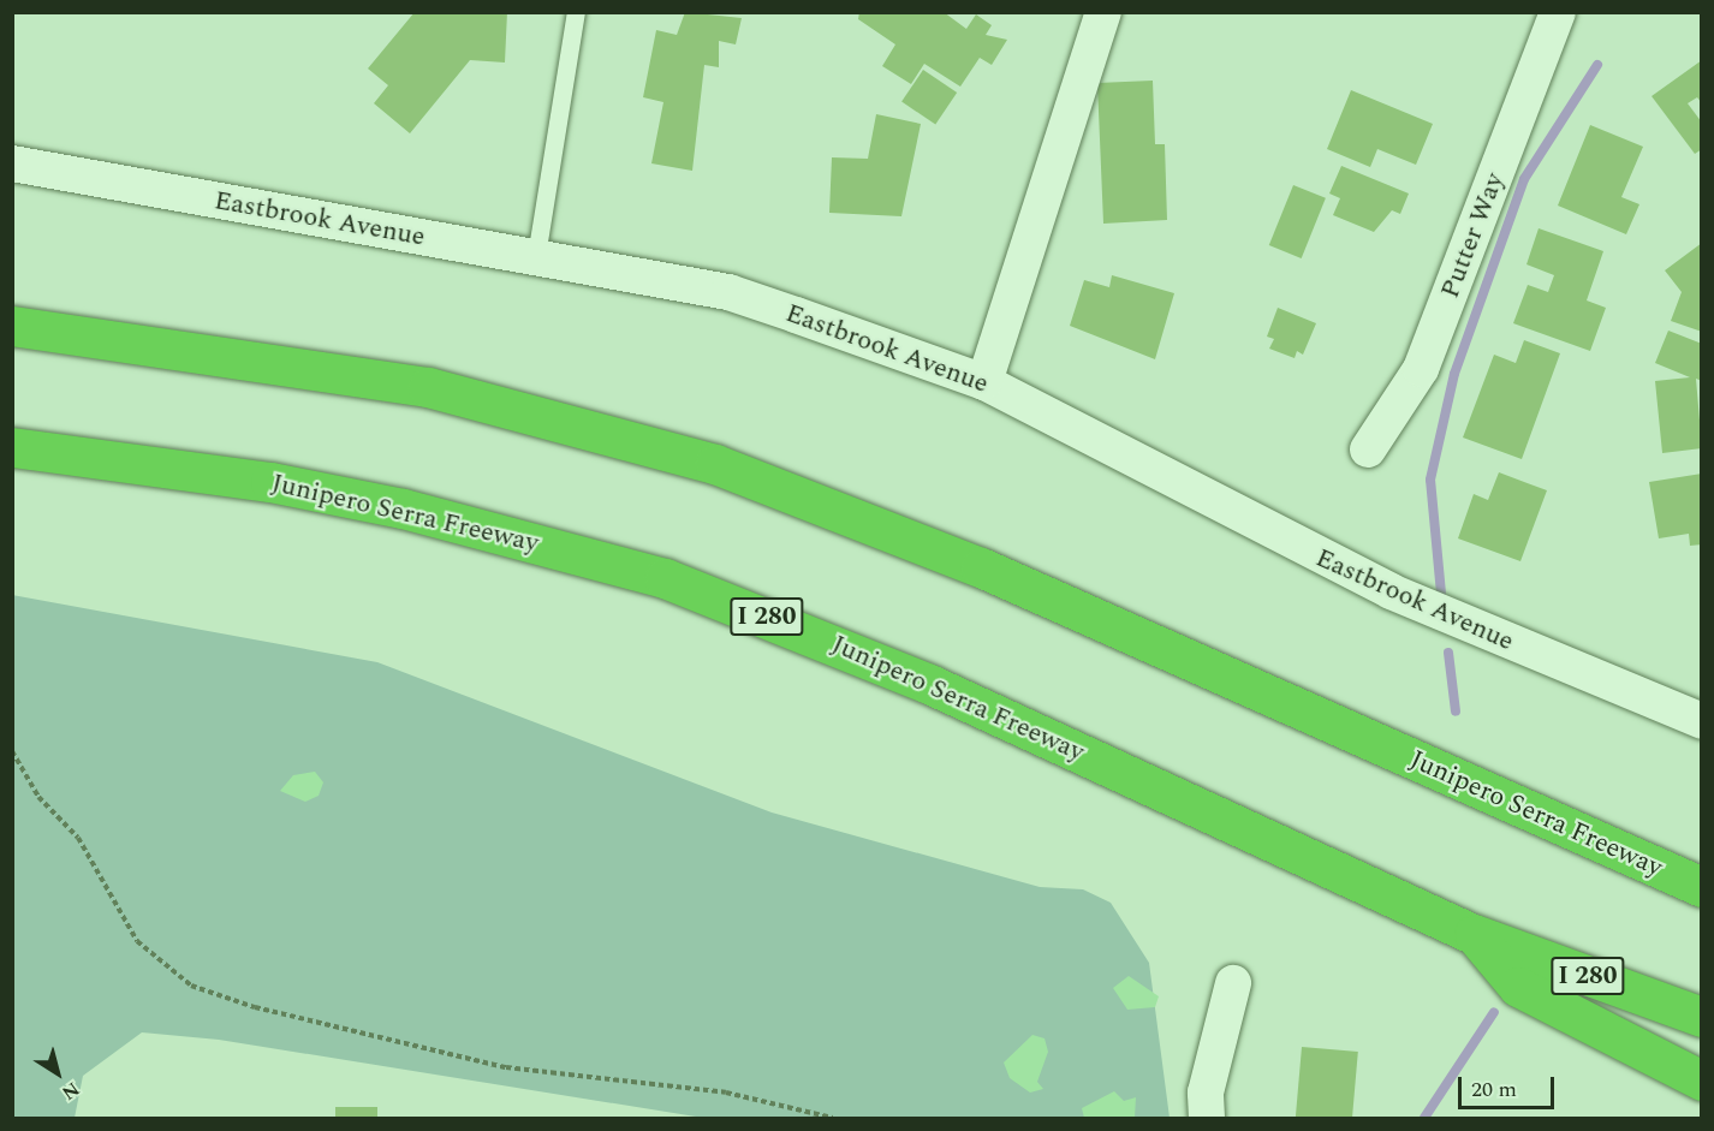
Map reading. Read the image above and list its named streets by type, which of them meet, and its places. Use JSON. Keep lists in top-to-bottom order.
{
  "streets": {
    "highway": ["Junipero Serra Freeway", "I 280"],
    "street": ["Eastbrook Avenue", "Putter Way"]
  },
  "scale_bar": "20 m",
  "north": "bottom right"
}
